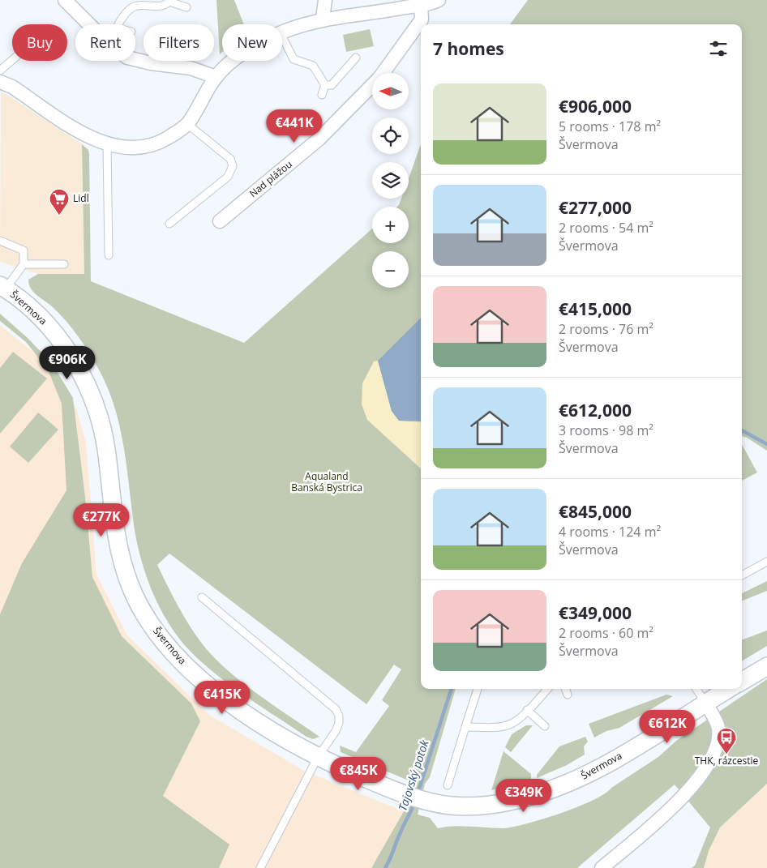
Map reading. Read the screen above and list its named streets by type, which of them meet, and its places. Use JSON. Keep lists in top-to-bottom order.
{
  "streets": {
    "street": ["Nad plážou", "Švermova"]
  },
  "water": ["Tajovský potok"],
  "parks": ["Aqualand Banská Bystrica"],
  "places": {
    "supermarket": ["Lidl"],
    "bus stop": ["THK, rázcestie"]
  },
  "north": "left",
  "page": {
    "chip": [
      "Buy",
      "Rent",
      "Filters",
      "New"
    ],
    "heading": "7 homes",
    "map_buttons": ["+", "−"],
    "list": [
      {
        "name": "€906,000",
        "note": "5 rooms · 178 m² · Švermova"
      },
      {
        "name": "€277,000",
        "note": "2 rooms · 54 m² · Švermova"
      },
      {
        "name": "€415,000",
        "note": "2 rooms · 76 m² · Švermova"
      },
      {
        "name": "€612,000",
        "note": "3 rooms · 98 m² · Švermova"
      },
      {
        "name": "€845,000",
        "note": "4 rooms · 124 m² · Švermova"
      },
      {
        "name": "€349,000",
        "note": "2 rooms · 60 m² · Švermova"
      }
    ],
    "price": [
      "€441K",
      "€906K",
      "€277K",
      "€415K",
      "€612K",
      "€845K",
      "€349K"
    ]
  }
}
